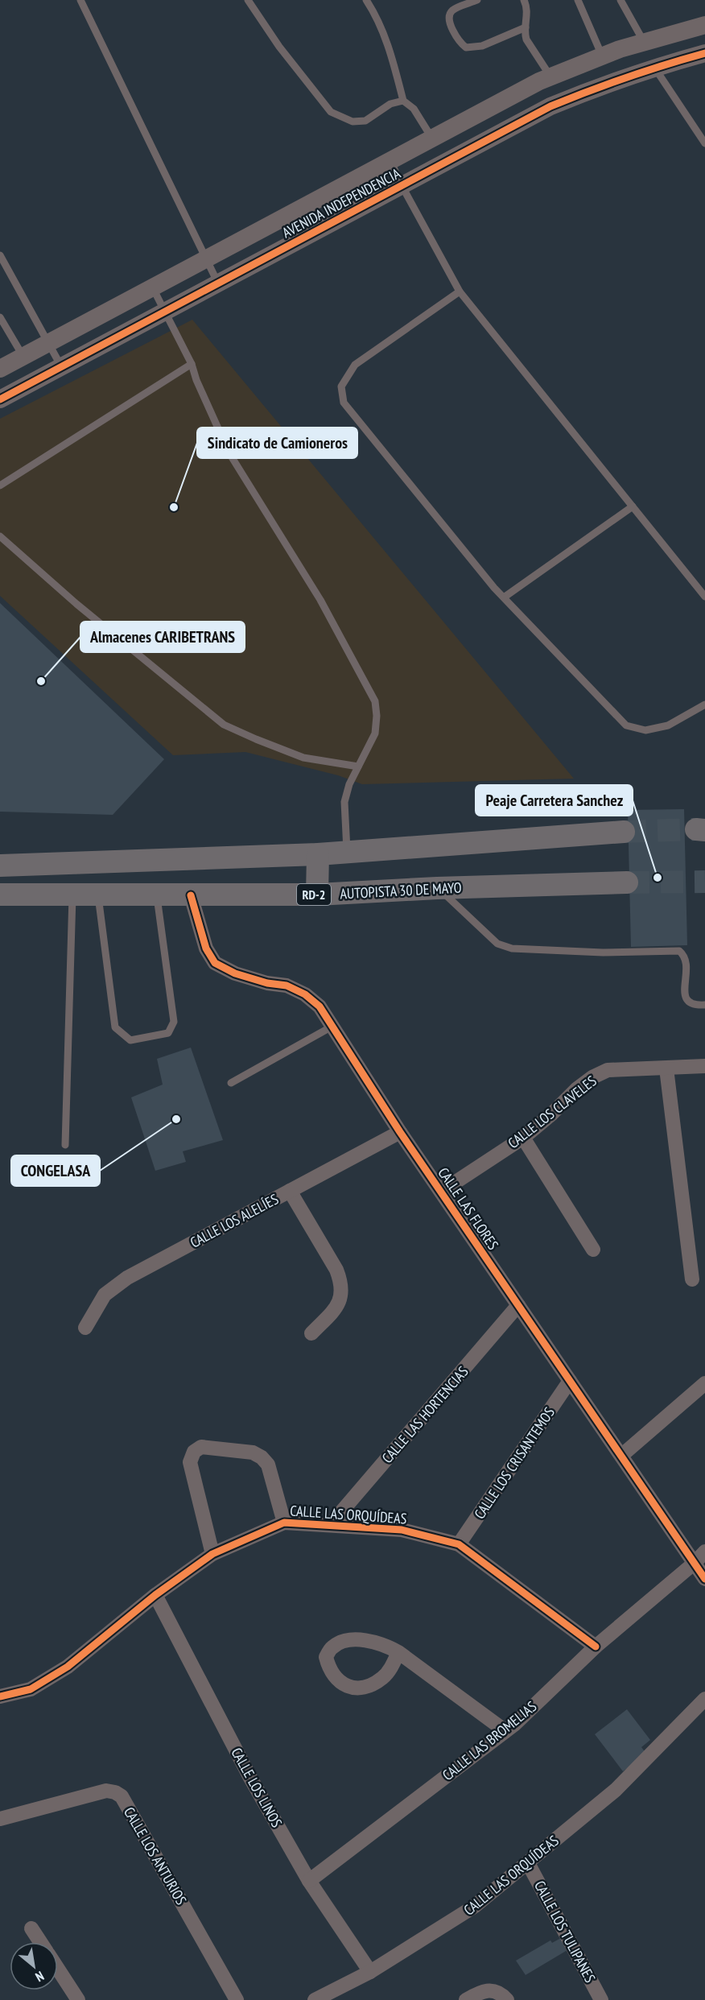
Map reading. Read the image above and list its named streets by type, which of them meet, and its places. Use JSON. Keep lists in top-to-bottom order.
{
  "streets": {
    "highway": ["AUTOPISTA 30 DE MAYO", "RD-2"],
    "street": [
      "AVENIDA INDEPENDENCIA",
      "CALLE LOS CLAVELES",
      "CALLE LAS FLORES",
      "CALLE LOS ALELÍES",
      "CALLE LAS HORTENCIAS",
      "CALLE LOS CRISANTEMOS",
      "CALLE LAS ORQUÍDEAS",
      "CALLE LAS BROMELIAS",
      "CALLE LOS LINOS",
      "CALLE LOS ANTURIOS",
      "CALLE LOS TULIPANES"
    ]
  },
  "crossings": [
    ["AUTOPISTA 30 DE MAYO", "CALLE LAS FLORES"],
    ["CALLE LOS CLAVELES", "CALLE LAS FLORES"],
    ["CALLE LAS FLORES", "CALLE LOS ALELÍES"],
    ["CALLE LAS FLORES", "CALLE LAS HORTENCIAS"],
    ["CALLE LAS FLORES", "CALLE LOS CRISANTEMOS"],
    ["CALLE LAS FLORES", "CALLE LAS BROMELIAS"],
    ["CALLE LAS HORTENCIAS", "CALLE LAS ORQUÍDEAS"],
    ["CALLE LOS CRISANTEMOS", "CALLE LAS ORQUÍDEAS"],
    ["CALLE LAS ORQUÍDEAS", "CALLE LAS BROMELIAS"],
    ["CALLE LAS ORQUÍDEAS", "CALLE LOS LINOS"],
    ["CALLE LAS ORQUÍDEAS", "CALLE LOS TULIPANES"],
    ["CALLE LAS BROMELIAS", "CALLE LOS LINOS"]
  ],
  "places": [
    "Sindicato de Camioneros",
    "Almacenes CARIBETRANS",
    "Peaje Carretera Sanchez",
    "CONGELASA"
  ],
  "north": "bottom right"
}
